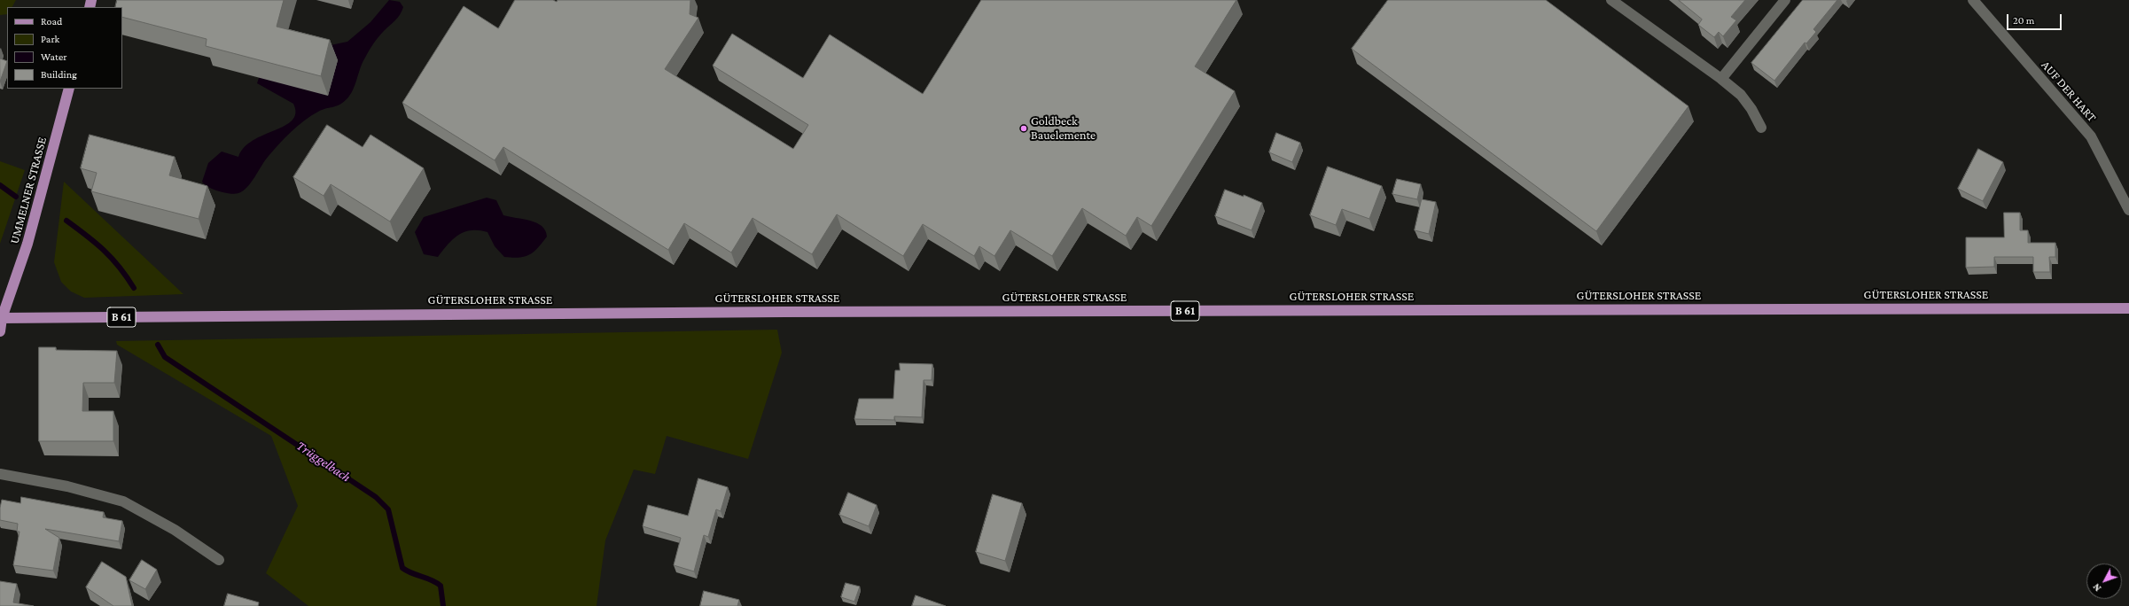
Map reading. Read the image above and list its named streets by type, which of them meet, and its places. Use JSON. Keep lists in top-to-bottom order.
{
  "streets": {
    "main road": ["UMMELNER STRASSE", "GÜTERSLOHER STRASSE", "B 61"],
    "street": ["AUF DER HART"]
  },
  "crossings": [
    ["UMMELNER STRASSE", "GÜTERSLOHER STRASSE"]
  ],
  "water": ["Trüggelbach"],
  "places": ["Goldbeck Bauelemente"],
  "legend": [
    "Road",
    "Park",
    "Water",
    "Building"
  ],
  "scale_bar": "20 m",
  "north": "bottom left"
}
